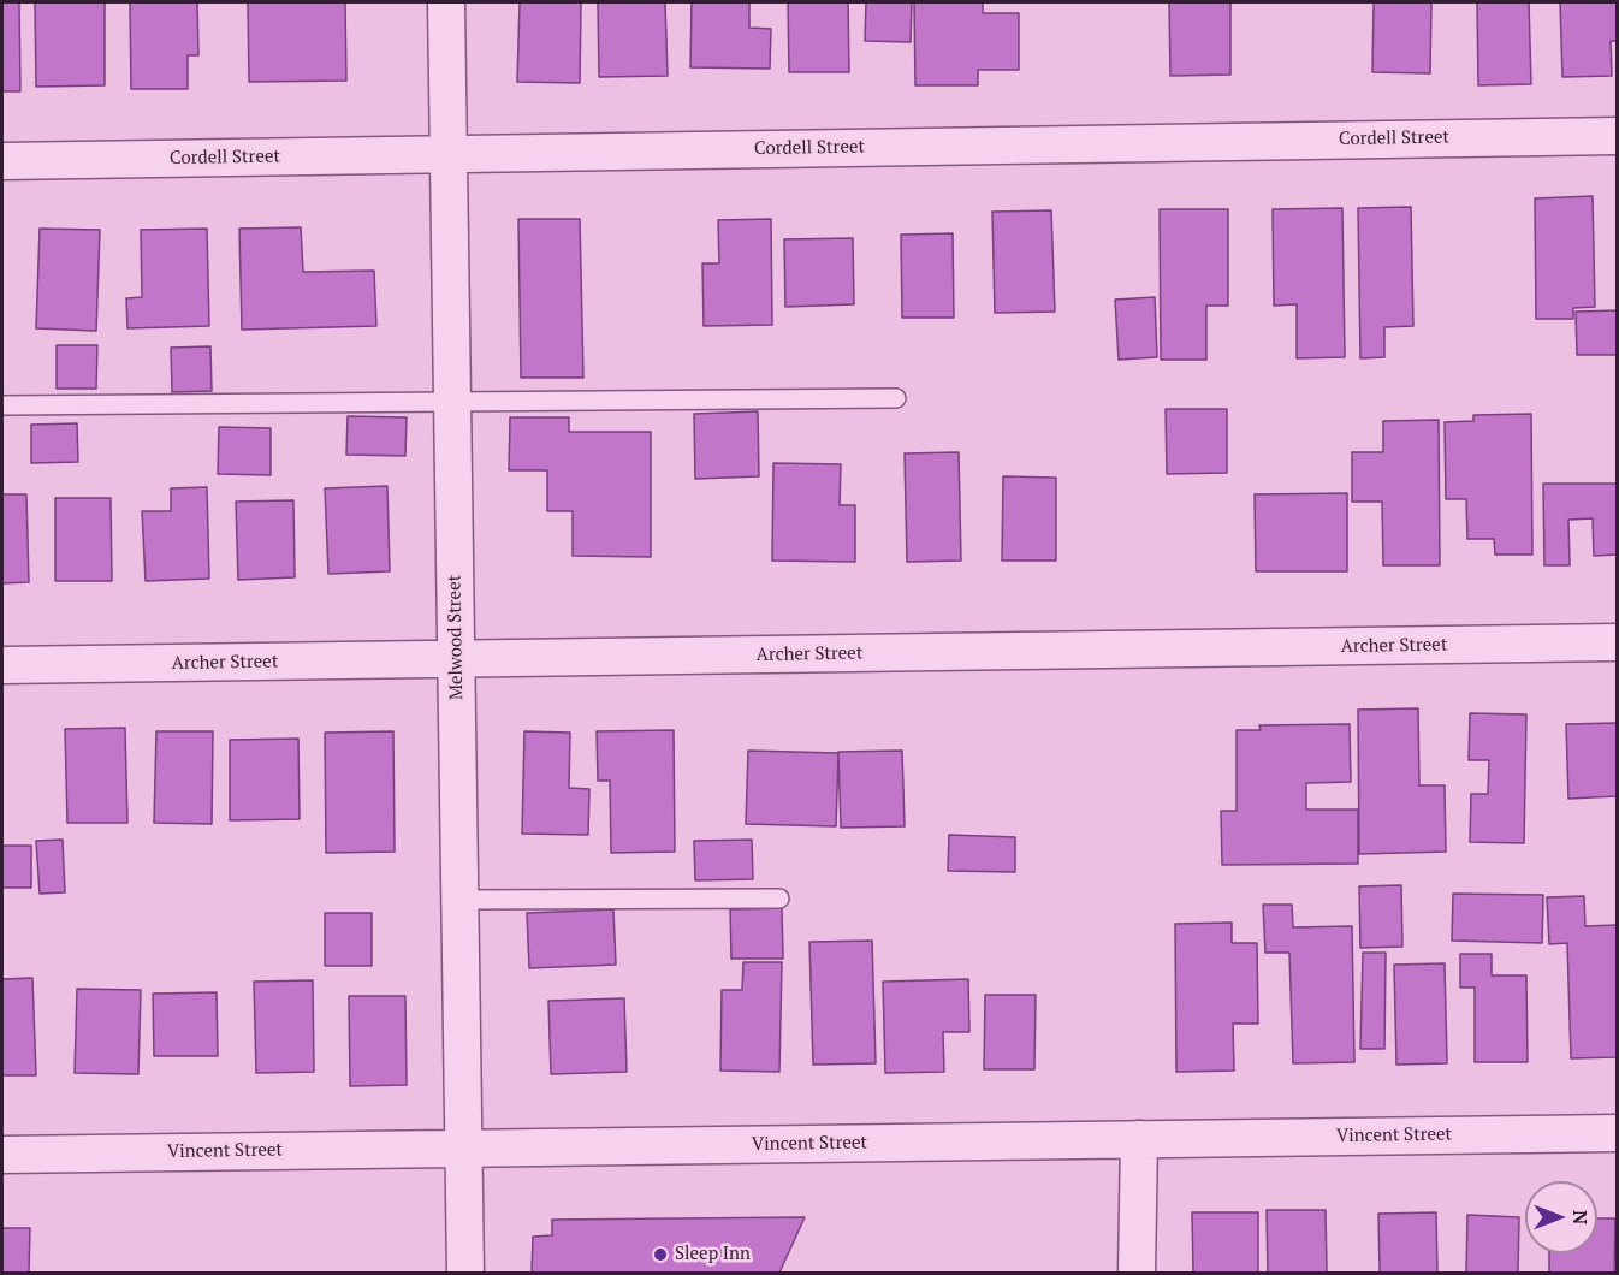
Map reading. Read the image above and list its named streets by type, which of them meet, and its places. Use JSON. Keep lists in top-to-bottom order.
{
  "streets": {
    "street": [
      "Cordell Street",
      "Melwood Street",
      "Archer Street",
      "Vincent Street"
    ]
  },
  "crossings": [
    ["Cordell Street", "Melwood Street"],
    ["Melwood Street", "Archer Street"],
    ["Melwood Street", "Vincent Street"]
  ],
  "places": ["Sleep Inn"],
  "north": "right"
}
